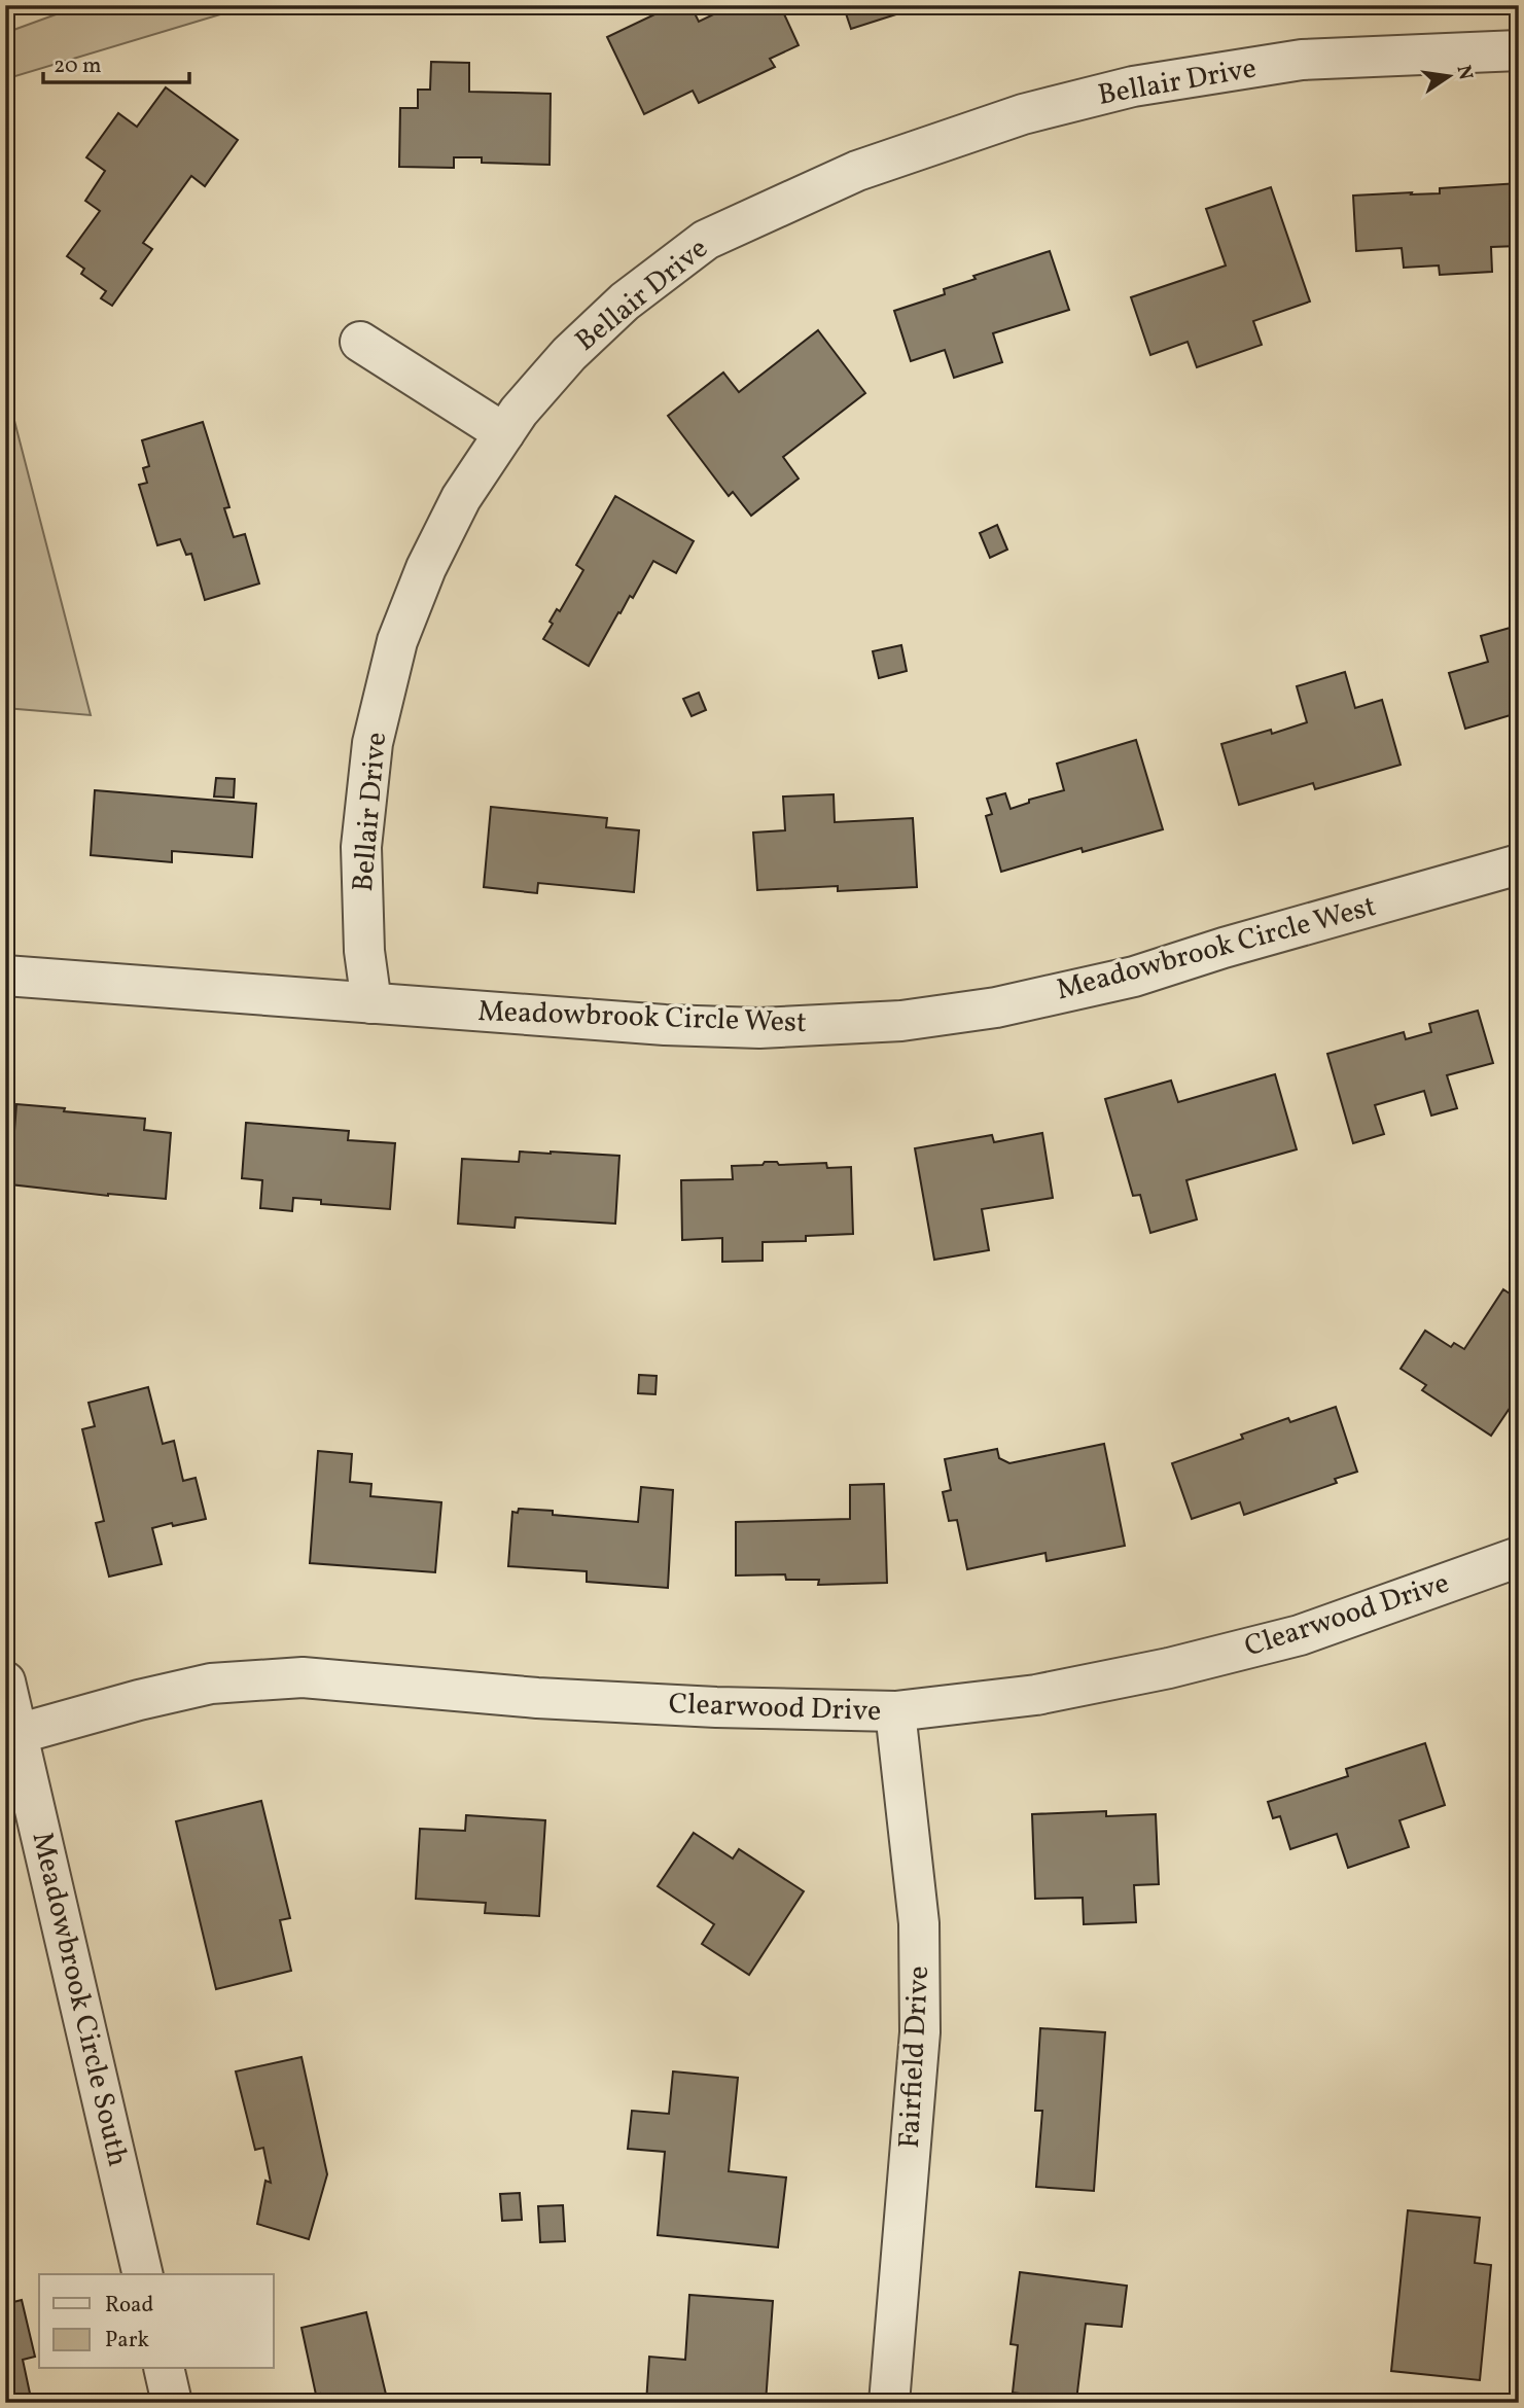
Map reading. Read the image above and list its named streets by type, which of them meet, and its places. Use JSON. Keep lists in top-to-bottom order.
{
  "streets": {
    "street": [
      "Bellair Drive",
      "Meadowbrook Circle West",
      "Clearwood Drive",
      "Meadowbrook Circle South",
      "Fairfield Drive"
    ]
  },
  "crossings": [
    ["Bellair Drive", "Meadowbrook Circle West"],
    ["Clearwood Drive", "Meadowbrook Circle South"],
    ["Clearwood Drive", "Fairfield Drive"]
  ],
  "legend": ["Road", "Park"],
  "scale_bar": "20 m",
  "north": "right"
}
